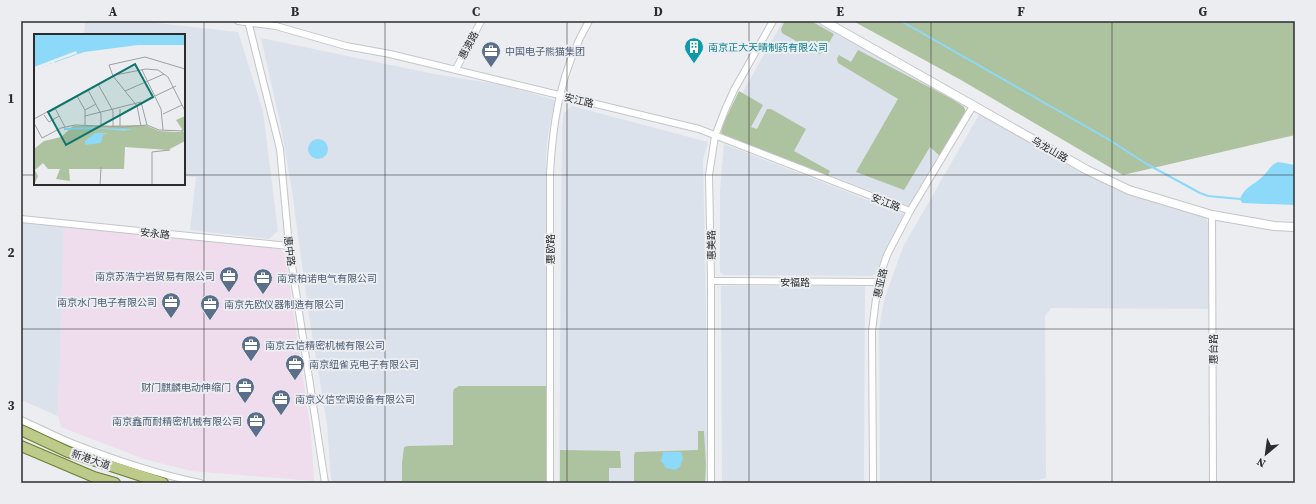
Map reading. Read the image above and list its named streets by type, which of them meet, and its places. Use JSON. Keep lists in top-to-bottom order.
{
  "streets": {
    "main road": ["新港大道"],
    "street": [
      "惠澳路",
      "安江路",
      "乌龙山路",
      "安永路",
      "惠美路",
      "惠欧路",
      "惠中路",
      "安福路",
      "惠亚路",
      "惠台路"
    ]
  },
  "crossings": [
    ["惠澳路", "安江路"],
    ["安江路", "惠美路"],
    ["安江路", "惠欧路"],
    ["安江路", "惠中路"],
    ["安江路", "惠亚路"],
    ["乌龙山路", "惠亚路"],
    ["乌龙山路", "惠台路"],
    ["安永路", "惠中路"],
    ["惠美路", "安福路"],
    ["安福路", "惠亚路"]
  ],
  "places": {
    "building": ["南京正大天晴制药有限公司"],
    "office": [
      "中国电子熊猫集团",
      "南京苏浩宁岩贸易有限公司",
      "南京柏诺电气有限公司",
      "南京水门电子有限公司",
      "南京先欧仪器制造有限公司",
      "南京云信精密机械有限公司",
      "南京纽雀克电子有限公司",
      "财门麒麟电动伸缩门",
      "南京义信空调设备有限公司",
      "南京鑫而耐精密机械有限公司"
    ]
  },
  "north": "bottom left",
  "grid": {
    "columns": [
      "A",
      "B",
      "C",
      "D",
      "E",
      "F",
      "G"
    ],
    "rows": ["1", "2", "3"]
  }
}
